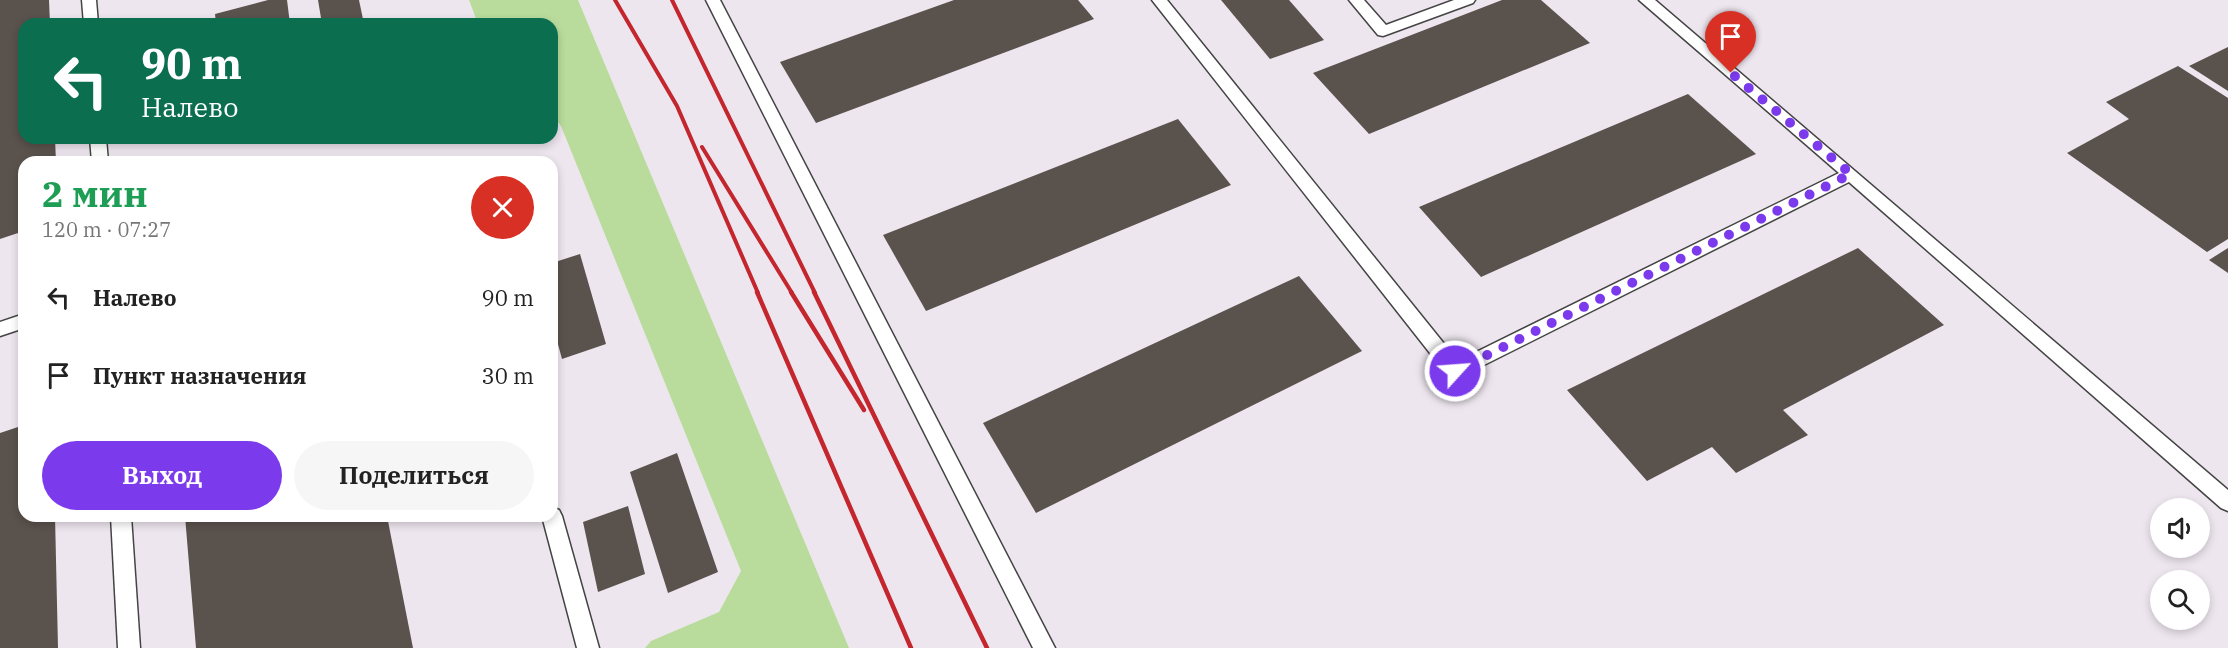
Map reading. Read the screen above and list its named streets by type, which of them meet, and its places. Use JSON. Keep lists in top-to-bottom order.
{
  "page": {
    "turn": ["90 m", "Налево"],
    "heading": ["2 мин", "120 m · 07:27"],
    "list": [
      {
        "name": "Налево",
        "value": "90 m"
      },
      {
        "name": "Пункт назначения",
        "value": "30 m"
      }
    ],
    "buttons": ["Выход", "Поделиться"]
  }
}
